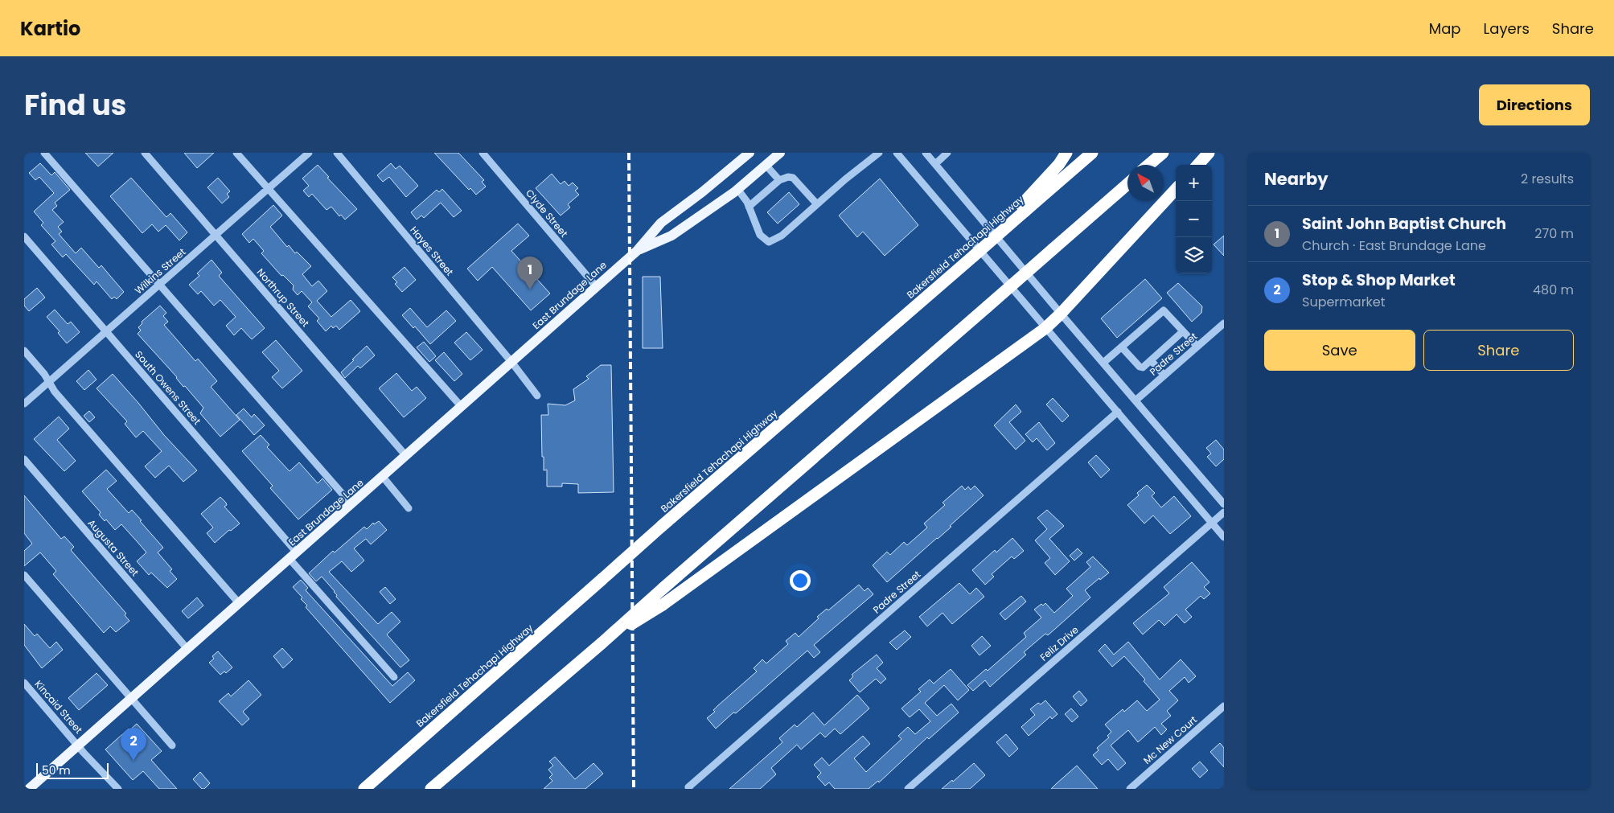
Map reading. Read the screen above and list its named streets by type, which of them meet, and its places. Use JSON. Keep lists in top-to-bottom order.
{
  "streets": {
    "highway": ["Bakersfield Tehachapi Highway"],
    "main road": ["East Brundage Lane"],
    "street": [
      "Clyde Street",
      "Hayes Street",
      "Wilkins Street",
      "Northrup Street",
      "Padre Street",
      "South Owens Street",
      "Augusta Street",
      "Feliz Drive",
      "Kincaid Street",
      "Mc New Court"
    ]
  },
  "crossings": [
    ["Clyde Street", "East Brundage Lane"],
    ["Hayes Street", "East Brundage Lane"],
    ["Wilkins Street", "Northrup Street"],
    ["Wilkins Street", "South Owens Street"],
    ["East Brundage Lane", "Northrup Street"],
    ["East Brundage Lane", "South Owens Street"],
    ["East Brundage Lane", "Augusta Street"],
    ["East Brundage Lane", "Kincaid Street"]
  ],
  "scale_bar": "50 m",
  "north": "top left",
  "page": {
    "header": "Kartio",
    "nav": ["Map", "Layers", "Share"],
    "title": "Find us",
    "buttons": [
      "Directions",
      ["Save", "Share"]
    ],
    "heading": ["Nearby", "2 results"],
    "map_buttons": ["+", "−"],
    "list": [
      {
        "mark": "1",
        "name": "Saint John Baptist Church",
        "note": "Church · East Brundage Lane",
        "value": "270 m"
      },
      {
        "mark": "2",
        "name": "Stop & Shop Market",
        "note": "Supermarket",
        "value": "480 m"
      }
    ],
    "pins": ["1", "2"],
    "scale": "50 m"
  }
}
